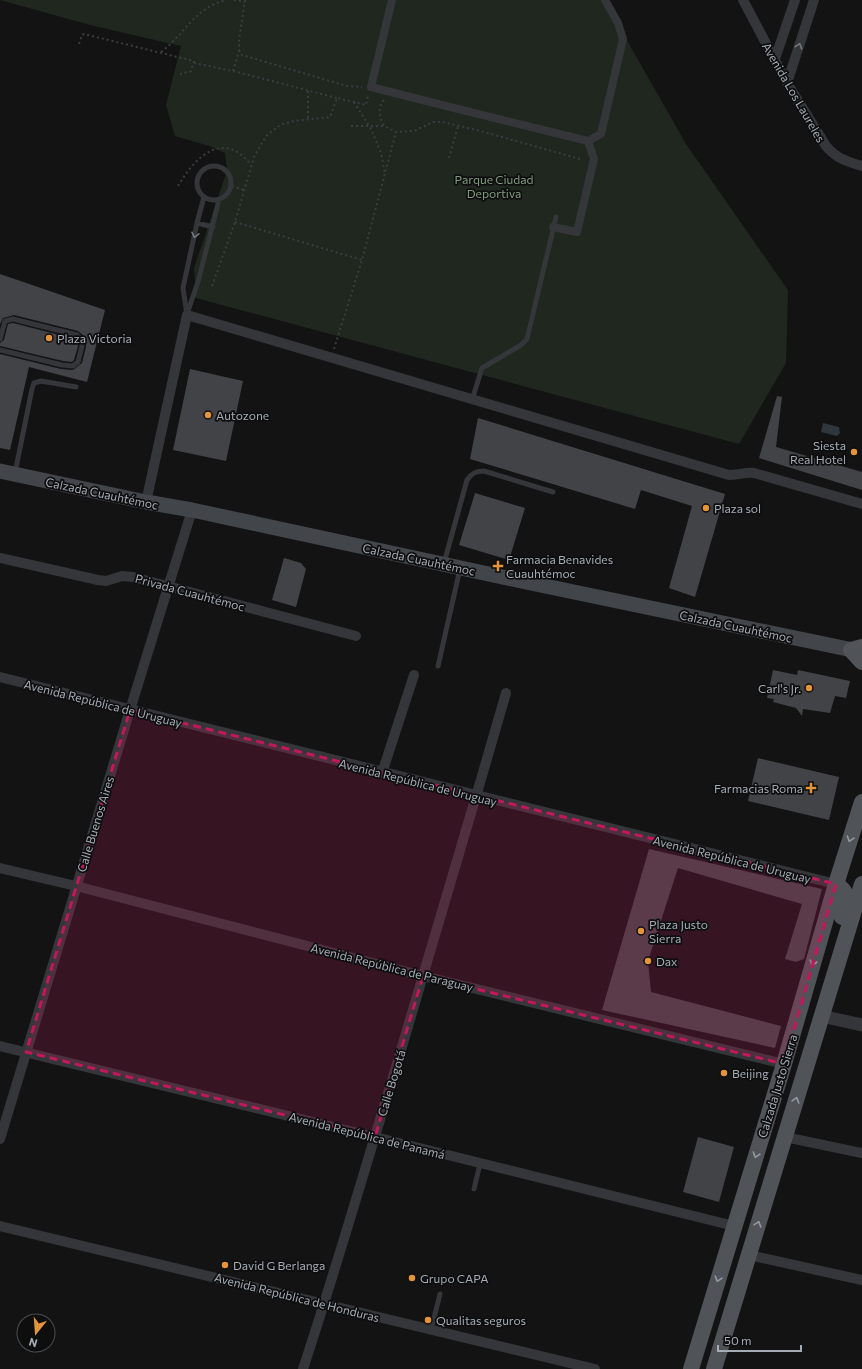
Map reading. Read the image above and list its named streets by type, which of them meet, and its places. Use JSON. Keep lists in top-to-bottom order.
{
  "streets": {
    "main road": ["Calzada Cuauhtémoc", "Calzada Justo Sierra"],
    "street": [
      "Avenida Los Laureles",
      "Privada Cuauhtémoc",
      "Avenida República de Uruguay",
      "Calle Buenos Aires",
      "Avenida República de Paraguay",
      "Calle Bogotá",
      "Avenida República de Panamá",
      "Avenida República de Honduras"
    ]
  },
  "crossings": [
    ["Calzada Cuauhtémoc", "Calle Buenos Aires"],
    ["Privada Cuauhtémoc", "Calle Buenos Aires"],
    ["Avenida República de Uruguay", "Calle Buenos Aires"],
    ["Avenida República de Uruguay", "Calle Bogotá"],
    ["Avenida República de Uruguay", "Calzada Justo Sierra"],
    ["Calle Buenos Aires", "Avenida República de Paraguay"],
    ["Calle Buenos Aires", "Avenida República de Panamá"],
    ["Avenida República de Paraguay", "Calle Bogotá"],
    ["Avenida República de Paraguay", "Calzada Justo Sierra"],
    ["Calle Bogotá", "Avenida República de Panamá"],
    ["Calle Bogotá", "Avenida República de Honduras"],
    ["Calzada Justo Sierra", "Avenida República de Panamá"]
  ],
  "parks": ["Parque Ciudad Deportiva"],
  "places": {
    "other": [
      "Plaza Victoria",
      "Autozone",
      "Siesta Real Hotel",
      "Plaza sol",
      "Carl's Jr.",
      "Plaza Justo Sierra",
      "Dax",
      "Beijing",
      "David G Berlanga",
      "Grupo CAPA",
      "Qualitas seguros"
    ],
    "health": ["Farmacia Benavides Cuauhtémoc", "Farmacias Roma"]
  },
  "scale_bar": "50 m",
  "north": "bottom"
}
